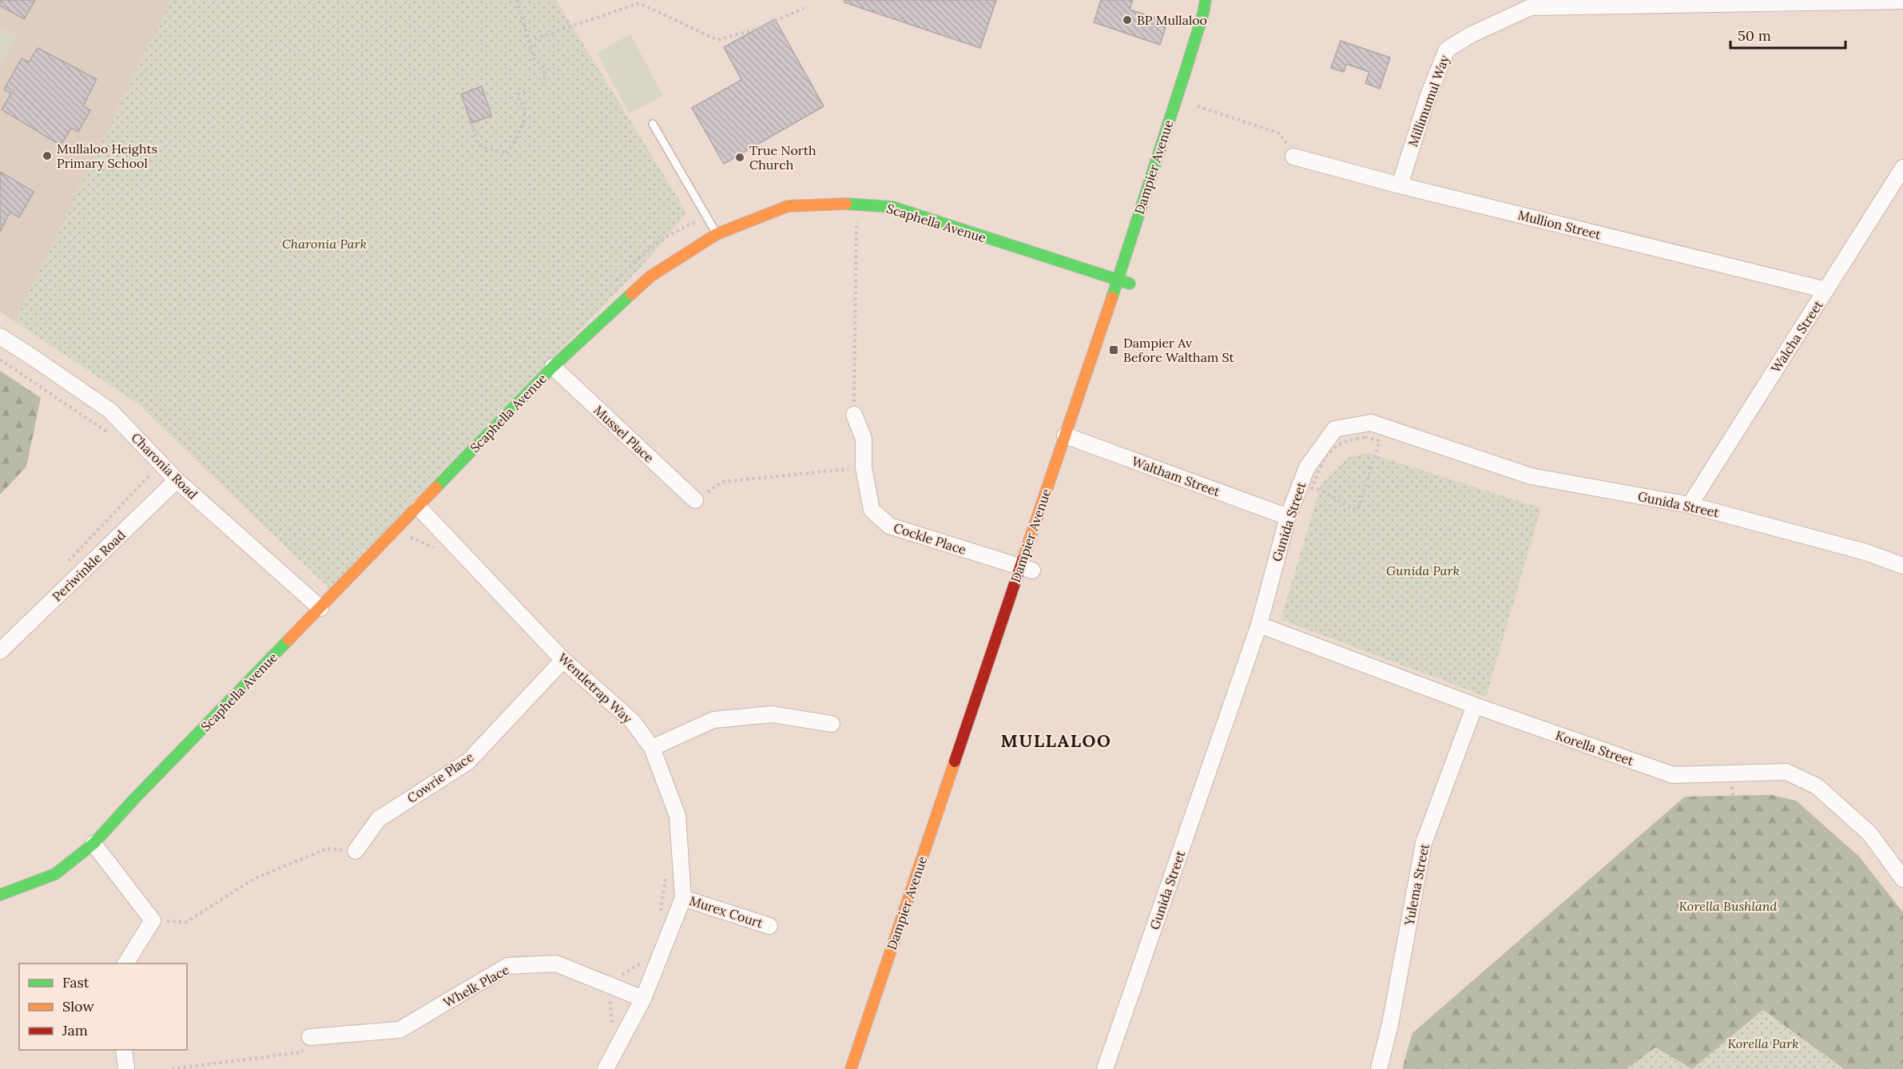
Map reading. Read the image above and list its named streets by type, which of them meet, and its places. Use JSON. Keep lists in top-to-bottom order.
{
  "streets": {
    "street": [
      "Millimumul Way",
      "Dampier Avenue",
      "Scaphella Avenue",
      "Mullion Street",
      "Walcha Street",
      "Mussel Place",
      "Charonia Road",
      "Waltham Street",
      "Gunida Street",
      "Cockle Place",
      "Periwinkle Road",
      "Wentletrap Way",
      "Korella Street",
      "Cowrie Place",
      "Yulema Street",
      "Murex Court",
      "Whelk Place"
    ]
  },
  "crossings": [
    ["Millimumul Way", "Mullion Street"],
    ["Dampier Avenue", "Scaphella Avenue"],
    ["Dampier Avenue", "Waltham Street"],
    ["Dampier Avenue", "Cockle Place"],
    ["Scaphella Avenue", "Mussel Place"],
    ["Scaphella Avenue", "Charonia Road"],
    ["Scaphella Avenue", "Wentletrap Way"],
    ["Mullion Street", "Walcha Street"],
    ["Walcha Street", "Gunida Street"],
    ["Charonia Road", "Periwinkle Road"],
    ["Waltham Street", "Gunida Street"],
    ["Gunida Street", "Korella Street"],
    ["Wentletrap Way", "Cowrie Place"],
    ["Wentletrap Way", "Murex Court"],
    ["Wentletrap Way", "Whelk Place"],
    ["Korella Street", "Yulema Street"]
  ],
  "districts": ["MULLALOO"],
  "parks": [
    "Charonia Park",
    "Gunida Park",
    "Korella Bushland",
    "Korella Park"
  ],
  "places": {
    "other": ["BP Mullaloo", "Mullaloo Heights Primary School", "True North Church"],
    "transit": ["Dampier Av Before Waltham St"]
  },
  "legend": ["Fast", "Slow", "Jam"],
  "scale_bar": "50 m"
}
